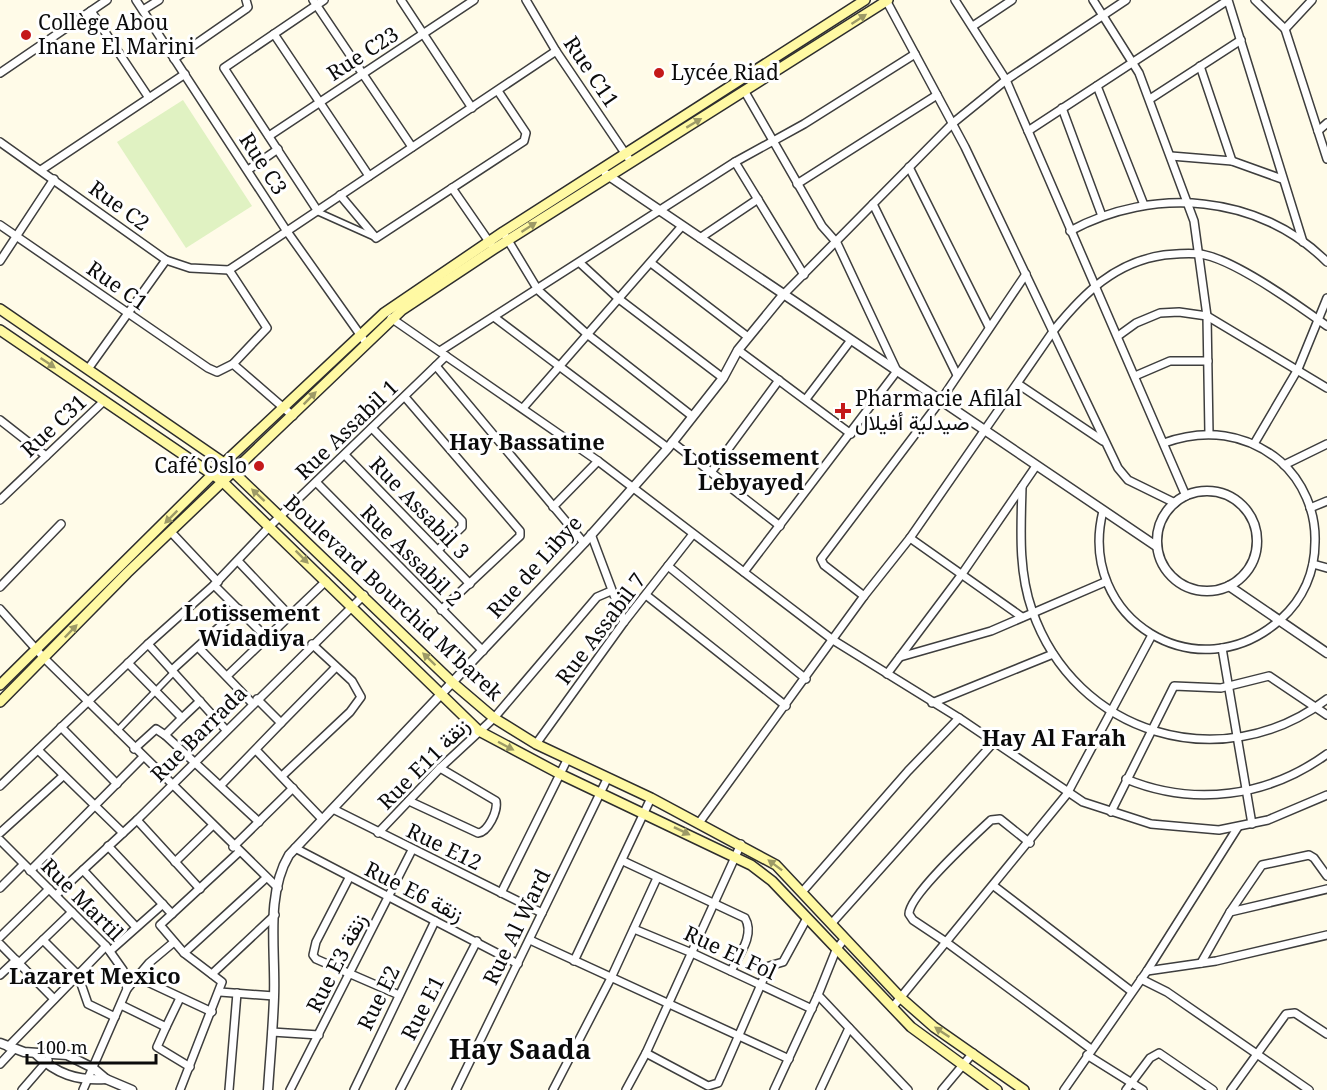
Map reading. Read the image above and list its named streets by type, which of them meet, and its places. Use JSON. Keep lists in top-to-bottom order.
{
  "streets": {
    "main road": ["Boulevard Bourchid M'barek"],
    "street": [
      "Rue C23",
      "Rue C11",
      "Rue C3",
      "Rue C2",
      "Rue C1",
      "Rue C31",
      "Rue Assabil 1",
      "Rue Assabil 3",
      "Rue Assabil 2",
      "Rue de Libye",
      "Rue Assabil 7",
      "Rue Barrada",
      "Rue E11 زنقة",
      "Rue E12",
      "Rue E6 زنقة",
      "Rue Martil",
      "Rue Al Ward",
      "Rue El Fol",
      "Rue E3 زنقة",
      "Rue E2",
      "Rue E1"
    ]
  },
  "crossings": [
    ["Rue C31", "Boulevard Bourchid M'barek"],
    ["Rue Assabil 1", "Rue Assabil 3"],
    ["Rue Assabil 1", "Rue Assabil 2"],
    ["Rue Assabil 1", "Boulevard Bourchid M'barek"],
    ["Rue Assabil 2", "Rue de Libye"],
    ["Rue de Libye", "Boulevard Bourchid M'barek"],
    ["Rue de Libye", "Rue E12"],
    ["Rue de Libye", "Rue E6 زنقة"],
    ["Boulevard Bourchid M'barek", "Rue Assabil 7"],
    ["Boulevard Bourchid M'barek", "Rue Barrada"],
    ["Boulevard Bourchid M'barek", "Rue E11 زنقة"],
    ["Boulevard Bourchid M'barek", "Rue Al Ward"],
    ["Rue Barrada", "Rue Martil"],
    ["Rue E11 زنقة", "Rue E12"],
    ["Rue E12", "Rue Al Ward"],
    ["Rue E12", "Rue E3 زنقة"],
    ["Rue E6 زنقة", "Rue Al Ward"],
    ["Rue E6 زنقة", "Rue E3 زنقة"],
    ["Rue E6 زنقة", "Rue E2"],
    ["Rue E6 زنقة", "Rue E1"]
  ],
  "districts": [
    "Hay Bassatine",
    "Lotissement Lebyayed",
    "Lotissement Widadiya",
    "Hay Al Farah",
    "Lazaret Mexico",
    "Hay Saada"
  ],
  "places": {
    "other": ["Collège Abou Inane El Marini", "Lycée Riad", "Café Oslo"],
    "health": ["Pharmacie Afilal صيدلية أفيلال"]
  },
  "scale_bar": "100 m"
}
